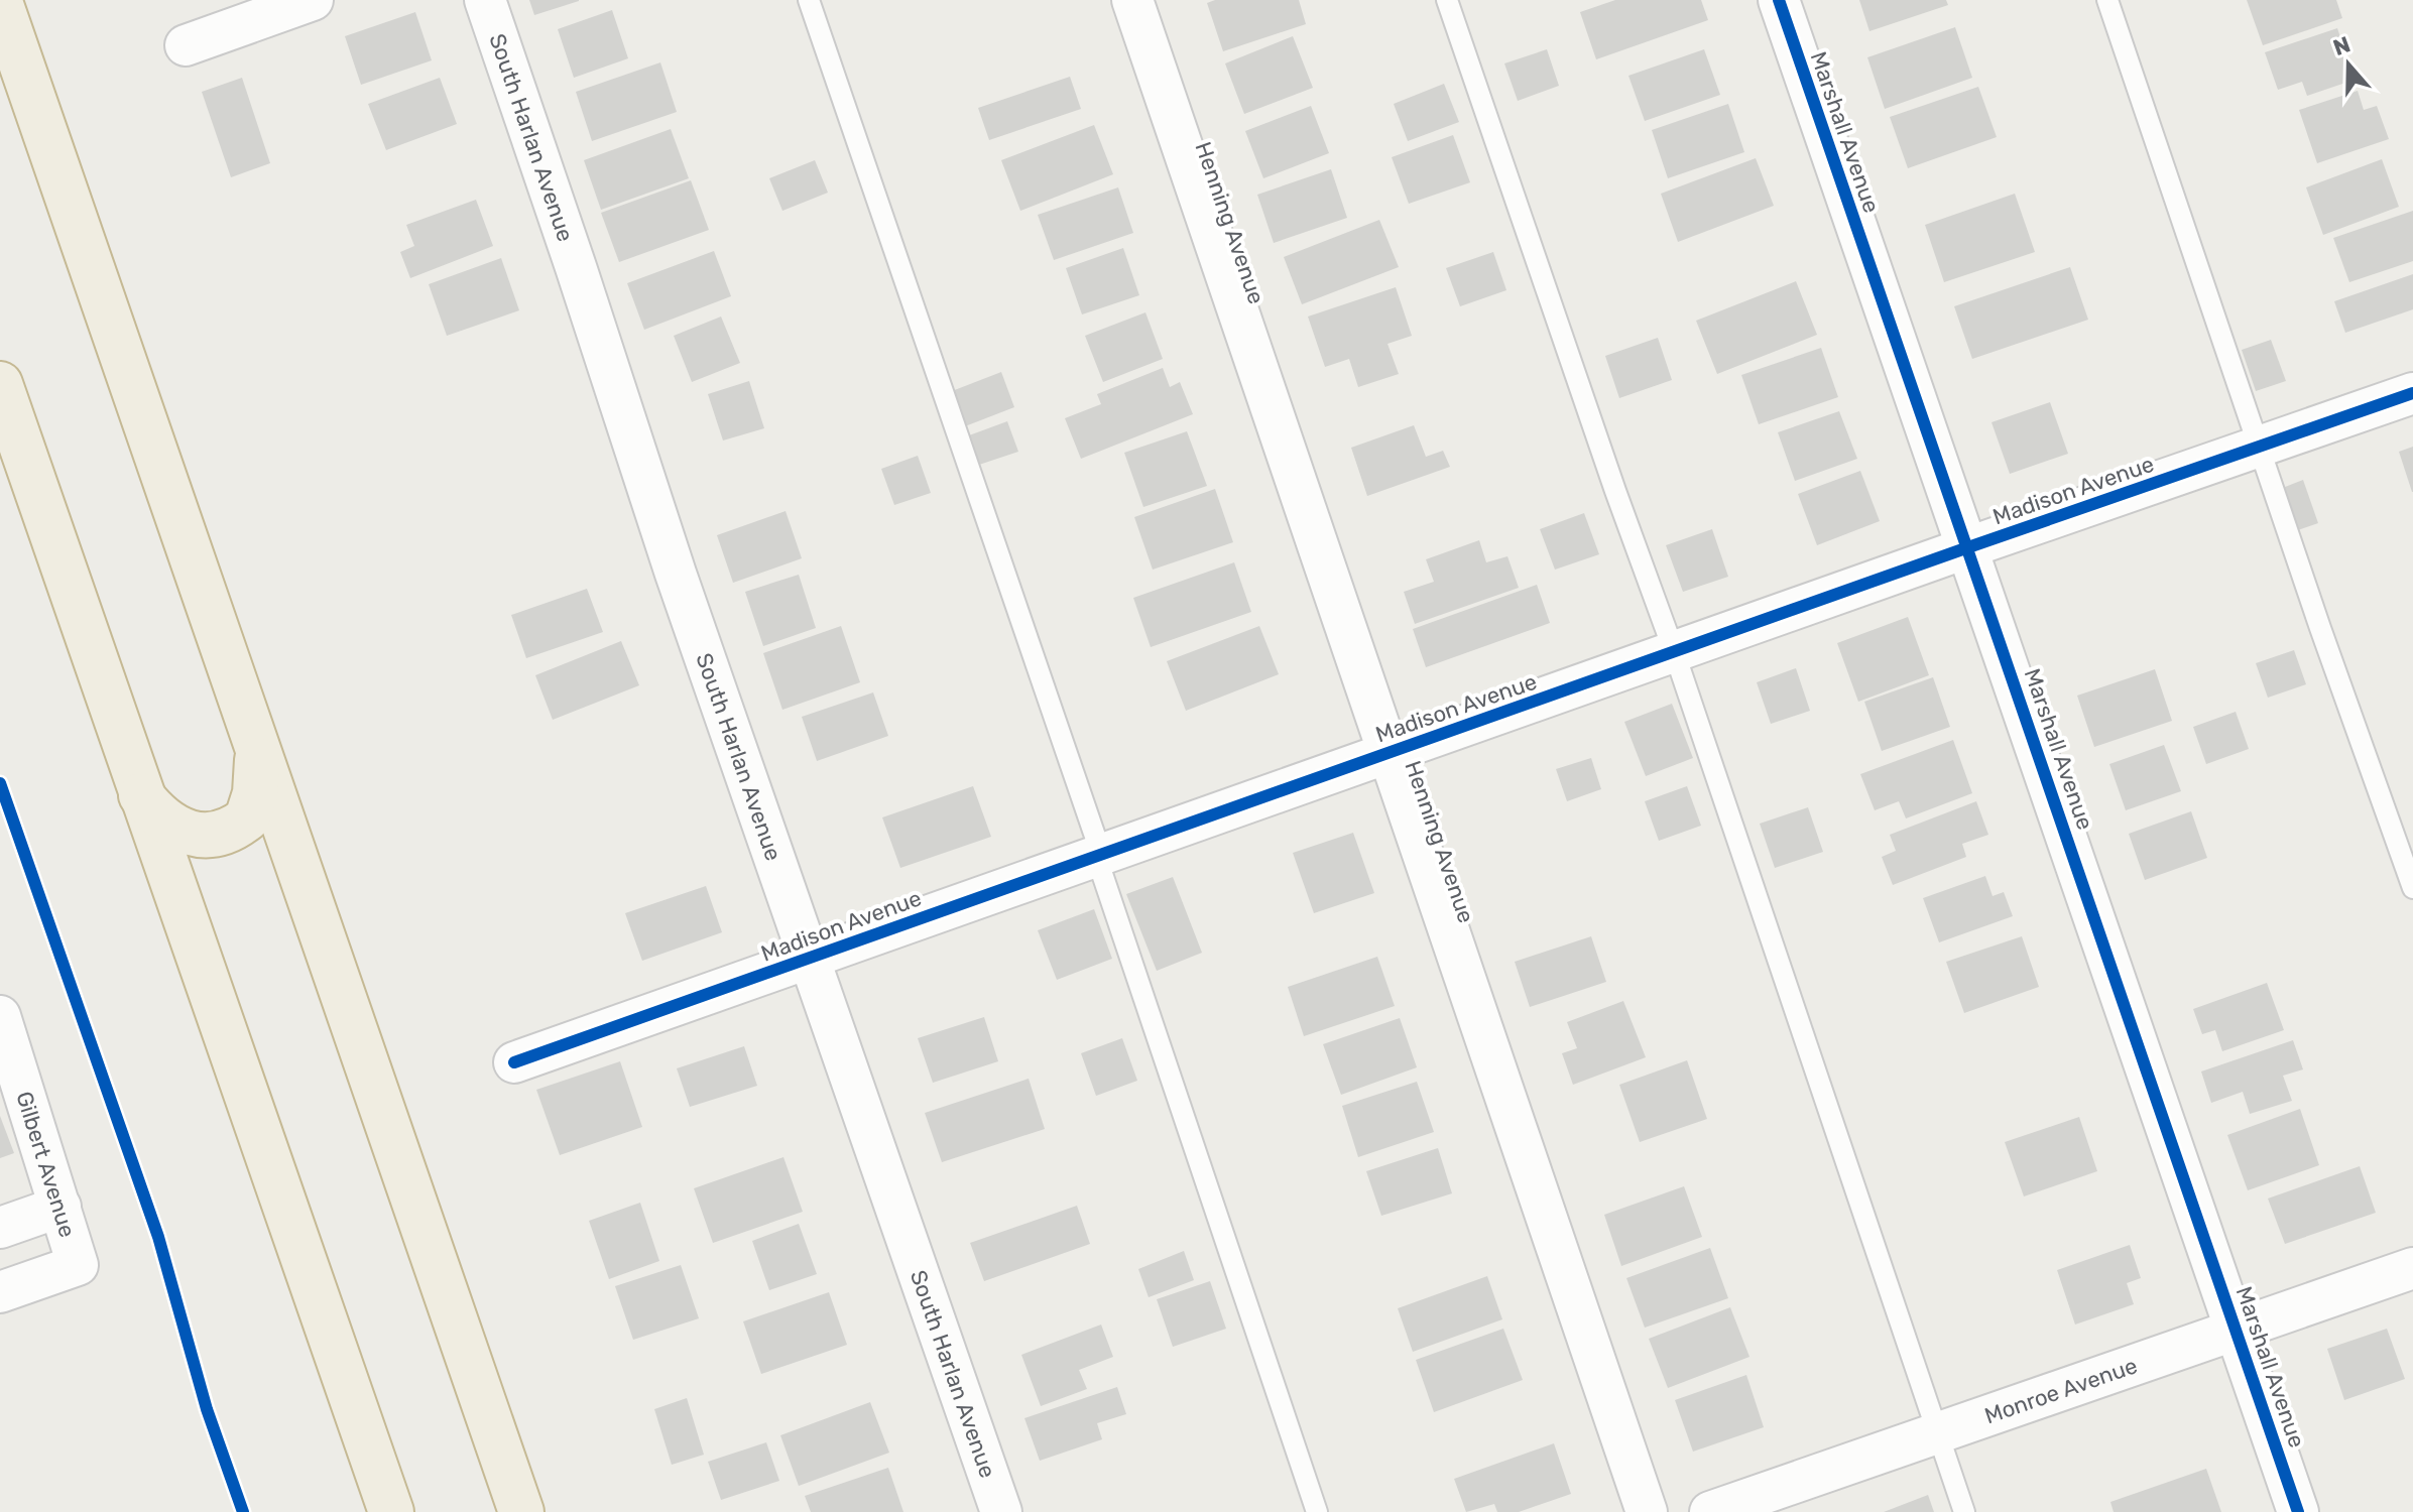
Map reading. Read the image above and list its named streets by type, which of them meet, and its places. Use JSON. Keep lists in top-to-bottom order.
{
  "streets": {
    "street": [
      "Marshall Avenue",
      "South Harlan Avenue",
      "Henning Avenue",
      "Madison Avenue",
      "Gilbert Avenue",
      "Monroe Avenue"
    ]
  },
  "crossings": [
    ["Marshall Avenue", "Madison Avenue"],
    ["Marshall Avenue", "Monroe Avenue"],
    ["South Harlan Avenue", "Madison Avenue"],
    ["Henning Avenue", "Madison Avenue"]
  ],
  "north": "top"
}
